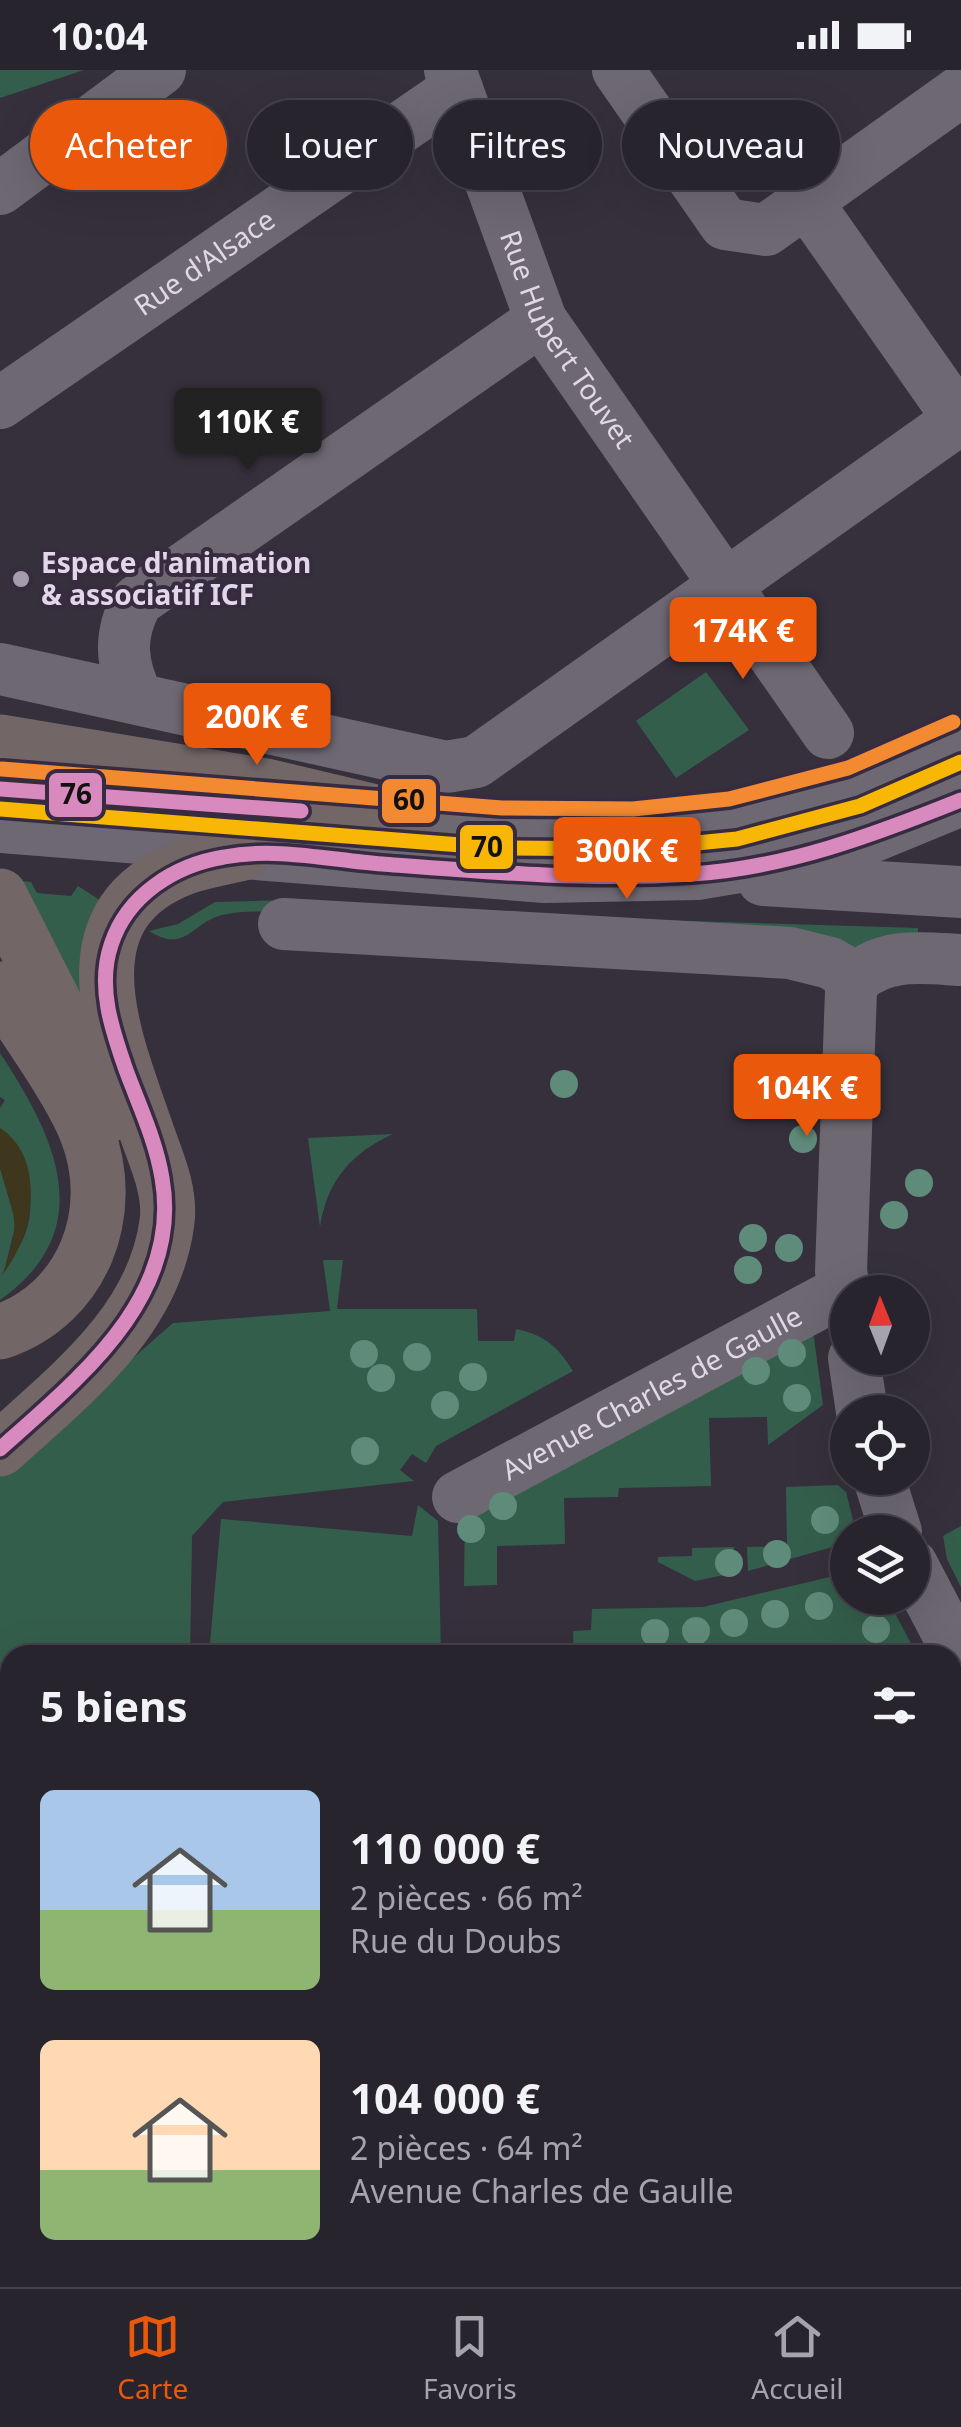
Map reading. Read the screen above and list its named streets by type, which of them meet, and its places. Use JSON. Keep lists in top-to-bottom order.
{
  "streets": {
    "street": ["Rue d'Alsace", "Rue Hubert Touvet", "Avenue Charles de Gaulle"]
  },
  "crossings": [
    ["Rue d'Alsace", "Rue Hubert Touvet"]
  ],
  "places": ["Espace d'animation & associatif ICF"],
  "lines": ["transit line 60", "transit line 70", "transit line 76"],
  "north": "top",
  "page": {
    "status": "10:04",
    "chip": [
      "Acheter",
      "Louer",
      "Filtres",
      "Nouveau"
    ],
    "price": [
      "110K €",
      "174K €",
      "200K €",
      "300K €",
      "104K €"
    ],
    "heading": "5 biens",
    "list": [
      {
        "name": "110 000 €",
        "note": "2 pièces · 66 m² · Rue du Doubs"
      },
      {
        "name": "104 000 €",
        "note": "2 pièces · 64 m² · Avenue Charles de Gaulle"
      }
    ],
    "tabs": ["Carte", "Favoris", "Accueil"]
  }
}
